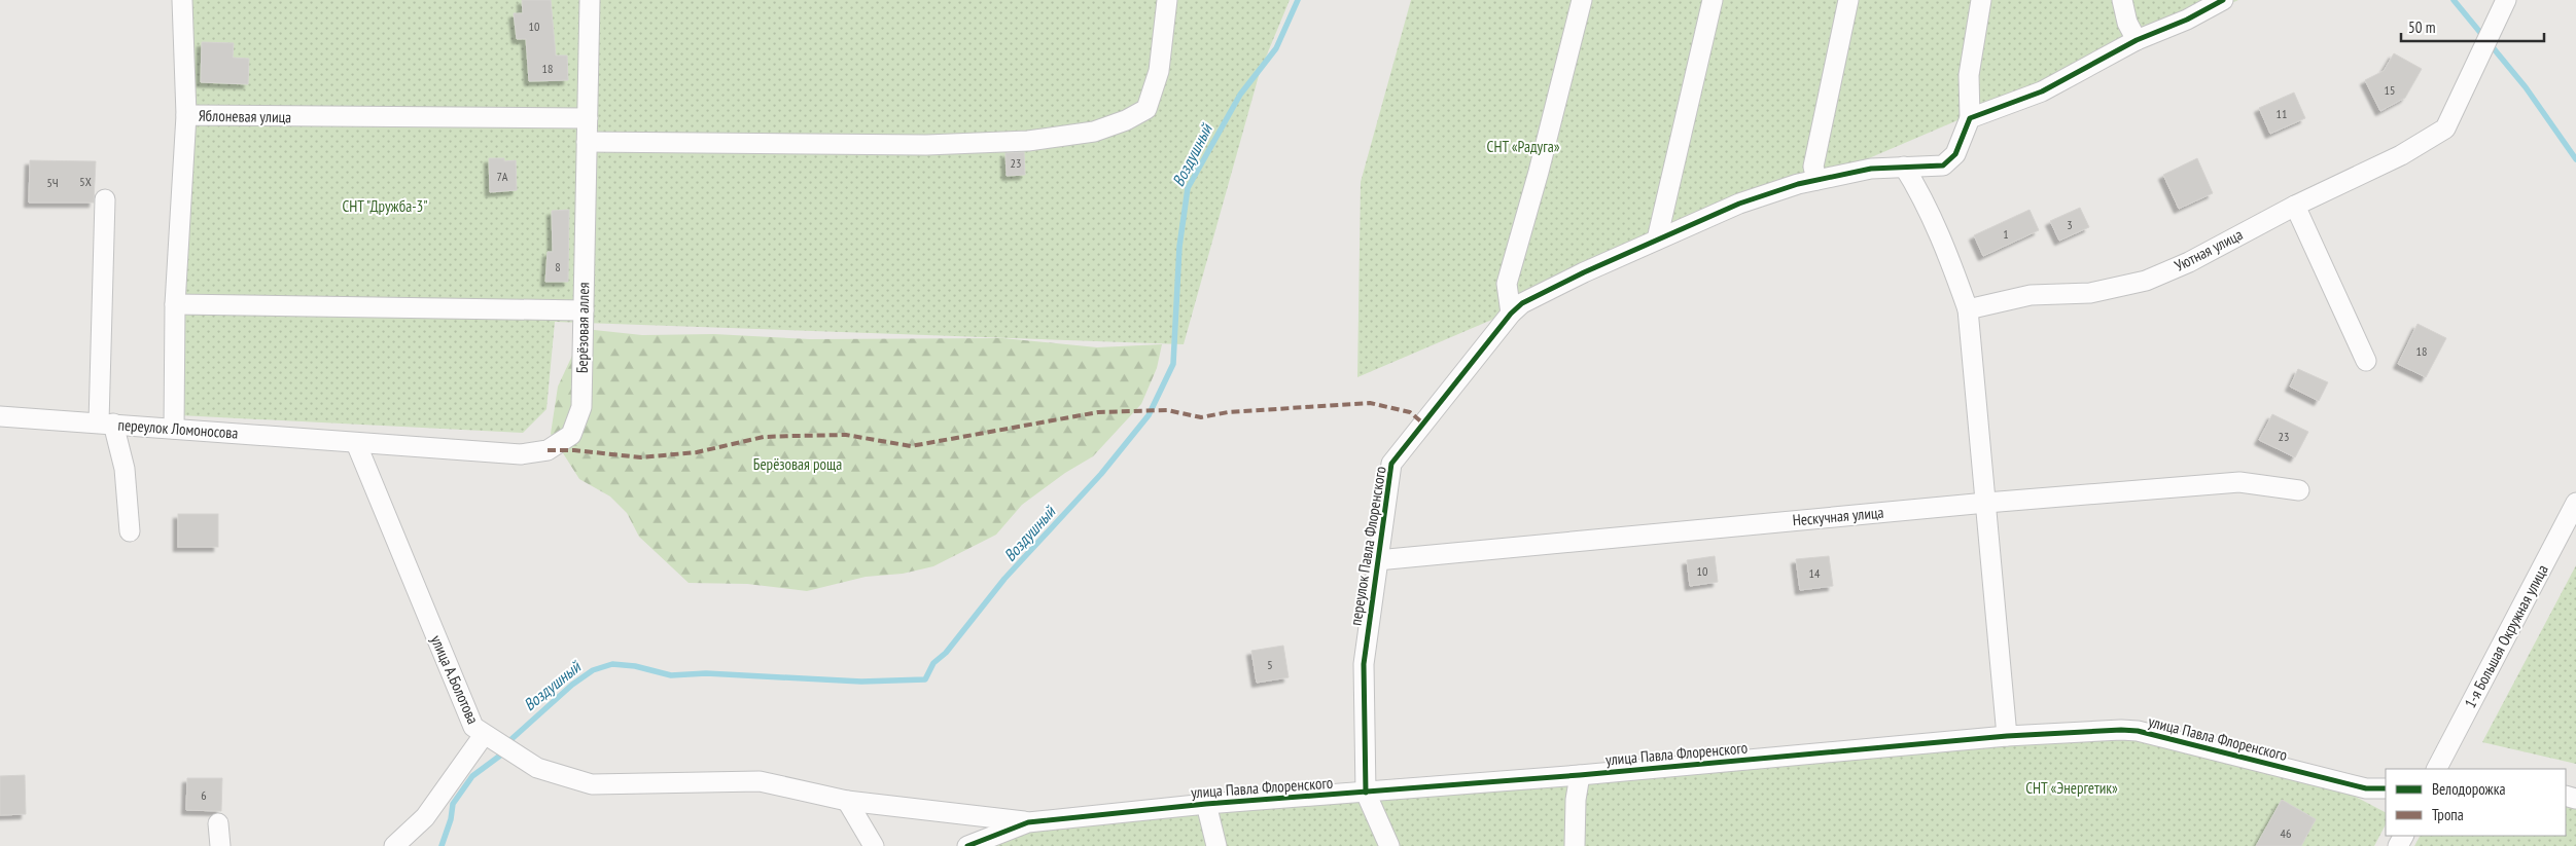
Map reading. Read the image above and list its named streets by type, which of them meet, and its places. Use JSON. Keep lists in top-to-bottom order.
{
  "streets": {
    "street": [
      "Яблоневая улица",
      "Уютная улица",
      "Берёзовая аллея",
      "переулок Ломоносова",
      "Нескучная улица",
      "переулок Павла Флоренского",
      "1-я Большая Окружная улица",
      "улица А.Болотова",
      "улица Павла Флоренского"
    ]
  },
  "crossings": [
    ["Яблоневая улица", "Берёзовая аллея"],
    ["Яблоневая улица", "переулок Ломоносова"],
    ["Берёзовая аллея", "переулок Ломоносова"],
    ["Берёзовая аллея", "улица А.Болотова"],
    ["переулок Ломоносова", "улица А.Болотова"],
    ["Нескучная улица", "переулок Павла Флоренского"],
    ["переулок Павла Флоренского", "улица Павла Флоренского"],
    ["улица А.Болотова", "улица Павла Флоренского"]
  ],
  "water": ["Воздушный"],
  "parks": [
    "СНТ «Радуга»",
    "СНТ \"Дружба-3\"",
    "Берёзовая роща",
    "СНТ «Энергетик»"
  ],
  "house_numbers": [
    "10",
    "18",
    "15",
    "11",
    "23",
    "7А",
    "5Х",
    "5Ч",
    "3",
    "1",
    "8",
    "18",
    "23",
    "10",
    "14",
    "5",
    "6",
    "46"
  ],
  "legend": ["Велодорожка", "Тропа"],
  "scale_bar": "50 m"
}
